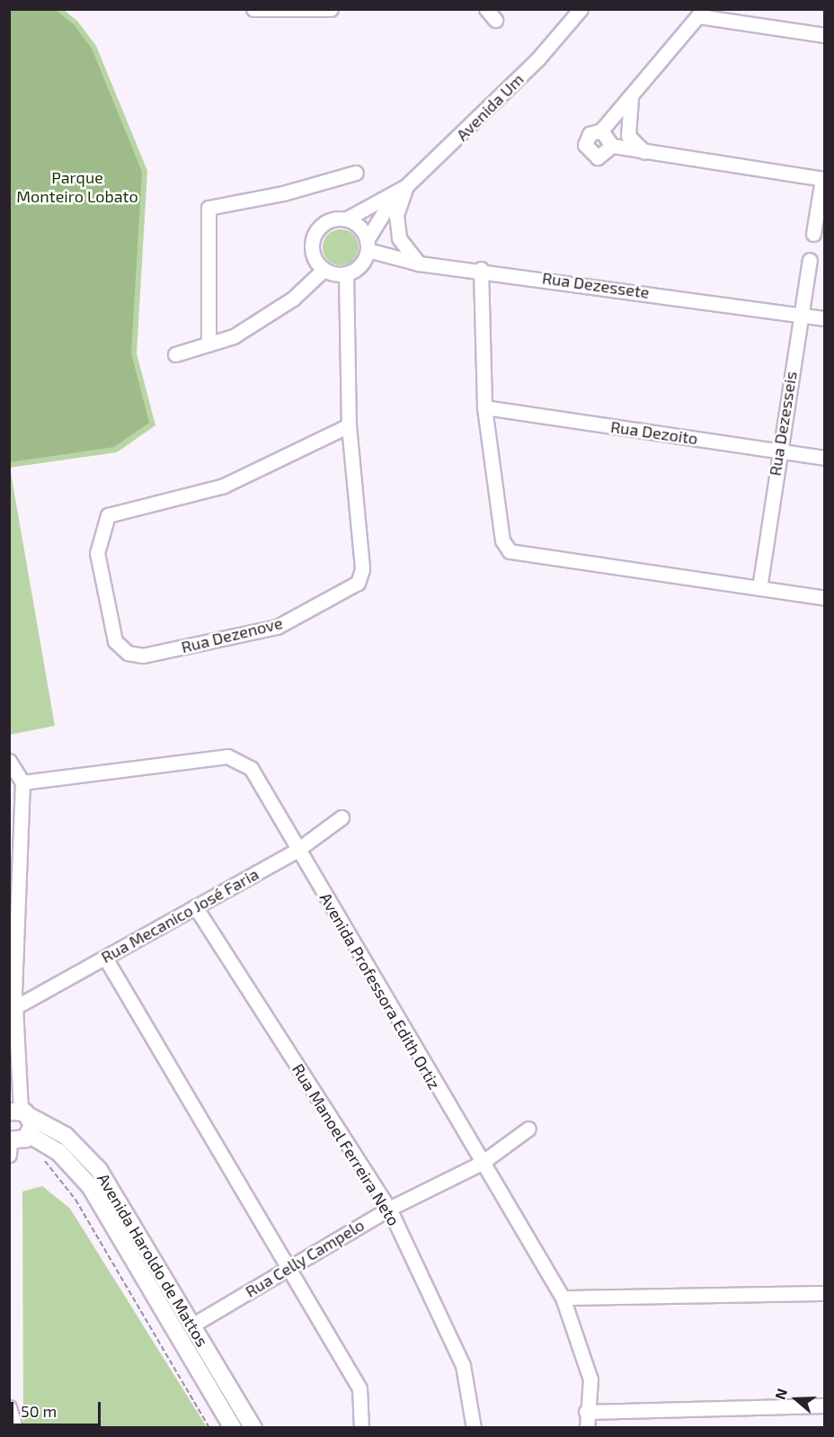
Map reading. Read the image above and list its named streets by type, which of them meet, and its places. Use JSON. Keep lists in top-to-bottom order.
{
  "streets": {
    "street": [
      "Avenida Um",
      "Rua Dezessete",
      "Rua Dezesseis",
      "Rua Dezoito",
      "Rua Dezenove",
      "Rua Mecanico José Faria",
      "Avenida Professora Edith Ortiz",
      "Rua Manoel Ferreira Neto",
      "Rua Celly Campelo",
      "Avenida Haroldo de Mattos"
    ]
  },
  "crossings": [
    ["Avenida Um", "Rua Dezessete"],
    ["Avenida Um", "Rua Dezenove"],
    ["Rua Dezessete", "Rua Dezesseis"],
    ["Rua Dezessete", "Rua Dezenove"],
    ["Rua Dezesseis", "Rua Dezoito"],
    ["Rua Mecanico José Faria", "Avenida Professora Edith Ortiz"],
    ["Rua Mecanico José Faria", "Rua Manoel Ferreira Neto"],
    ["Avenida Professora Edith Ortiz", "Rua Celly Campelo"],
    ["Rua Manoel Ferreira Neto", "Rua Celly Campelo"],
    ["Rua Celly Campelo", "Avenida Haroldo de Mattos"]
  ],
  "parks": ["Parque Monteiro Lobato"],
  "scale_bar": "50 m",
  "north": "left"
}
